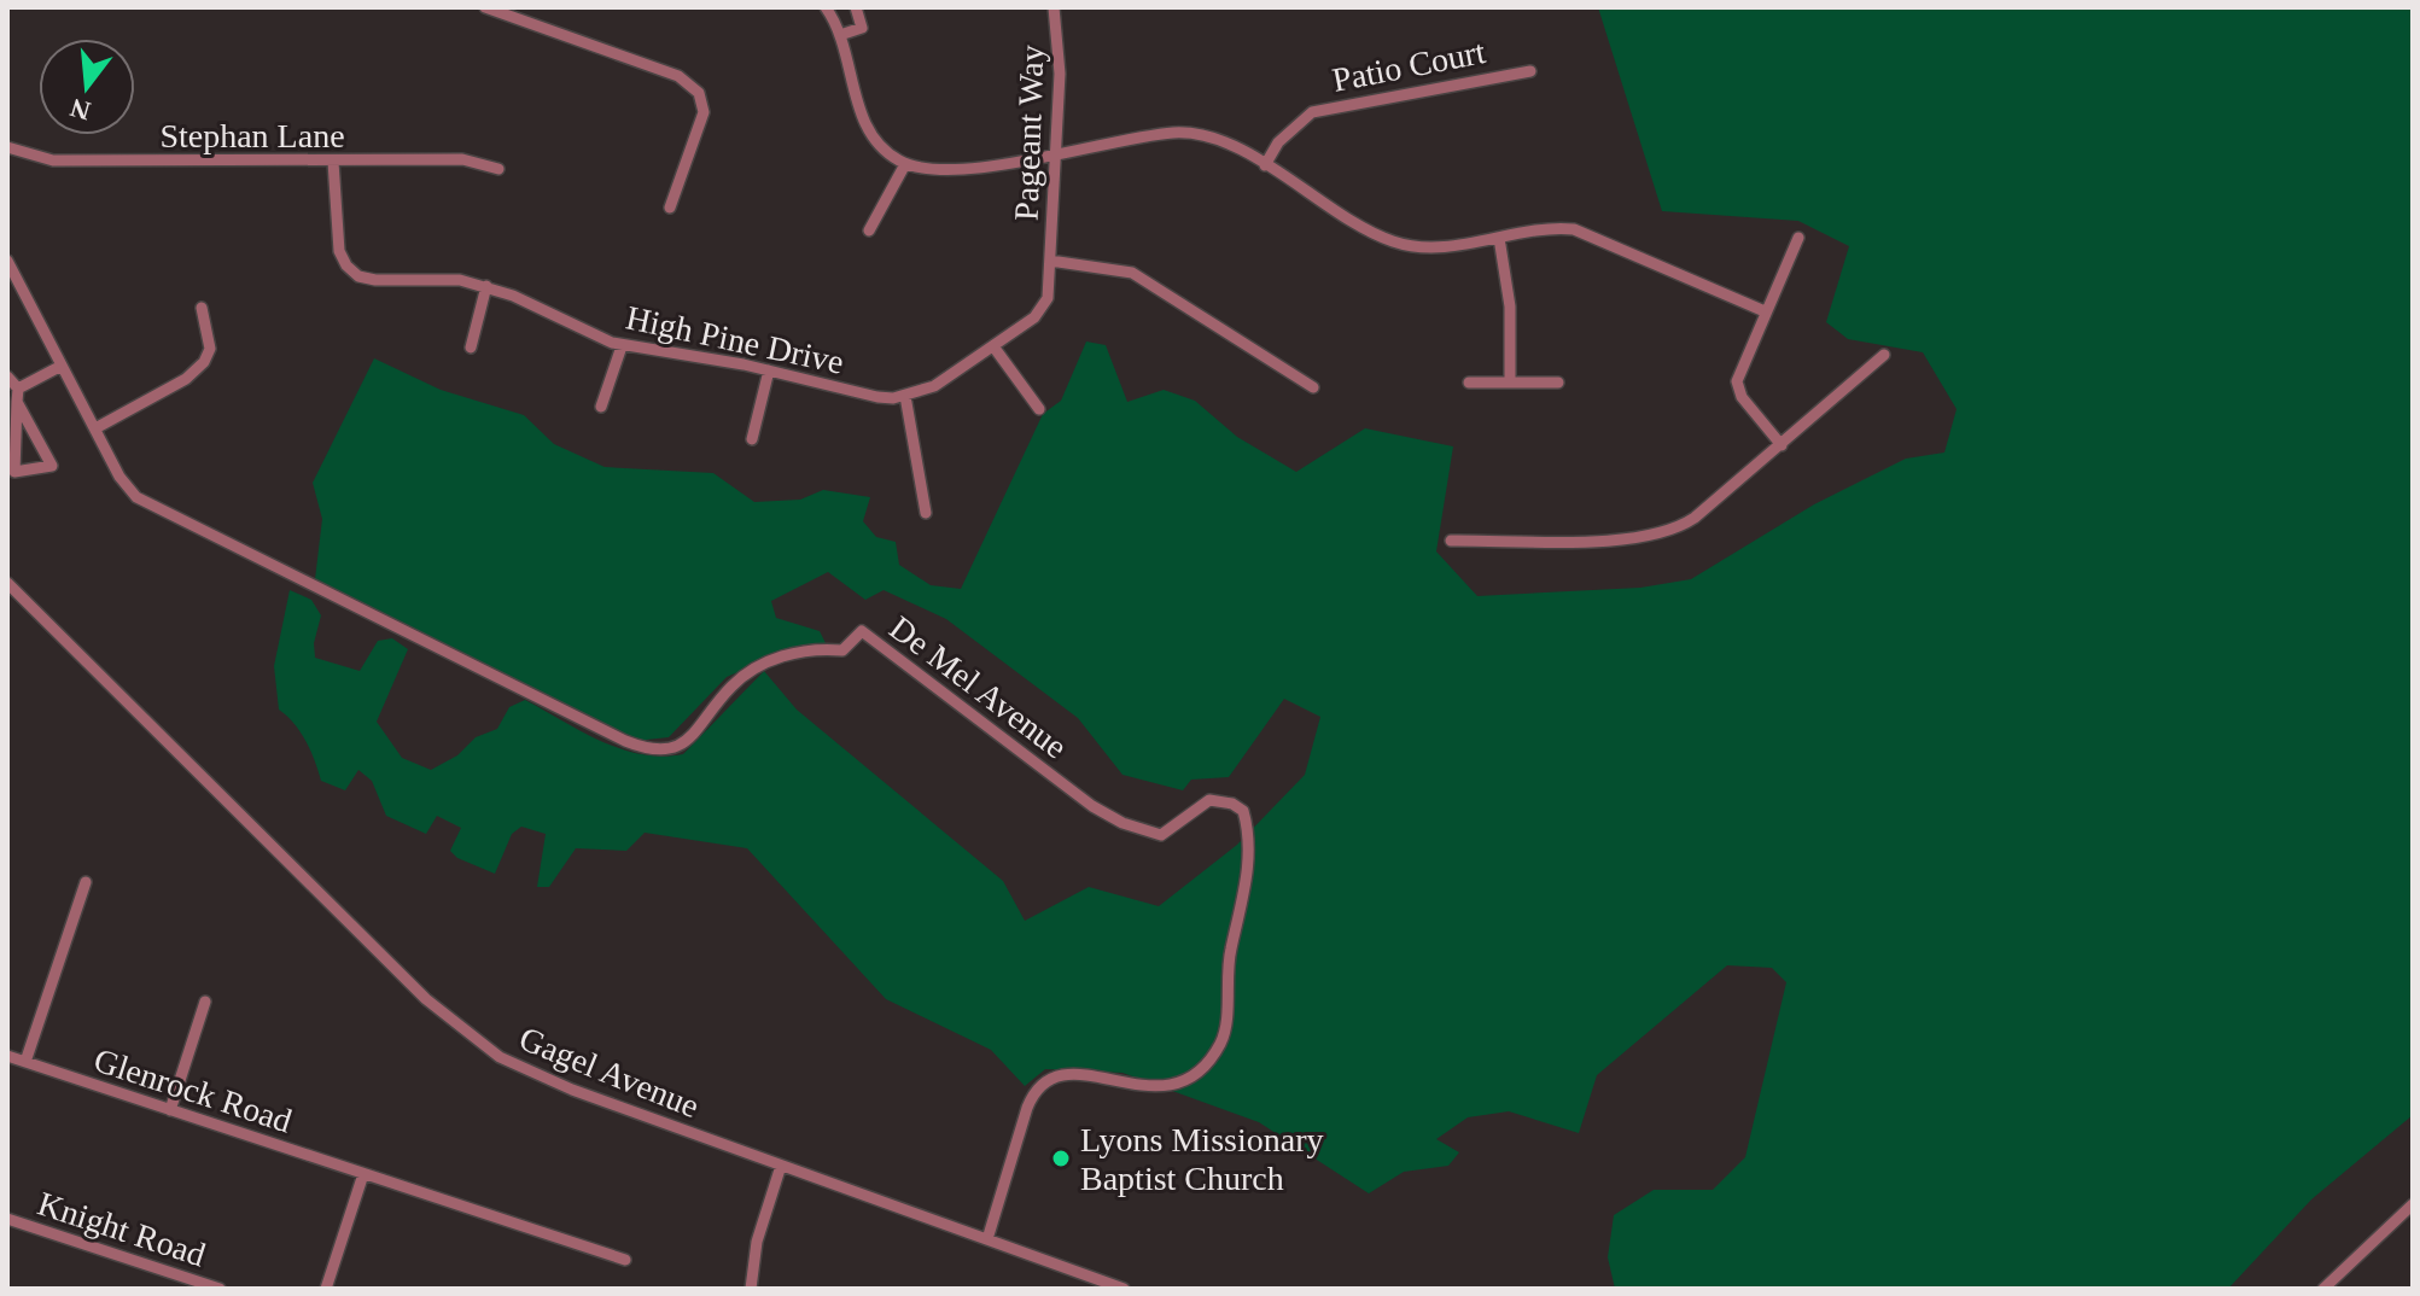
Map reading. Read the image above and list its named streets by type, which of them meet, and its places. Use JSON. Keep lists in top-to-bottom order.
{
  "streets": {
    "street": [
      "Patio Court",
      "Pageant Way",
      "Stephan Lane",
      "High Pine Drive",
      "De Mel Avenue",
      "Gagel Avenue",
      "Glenrock Road",
      "Knight Road"
    ]
  },
  "crossings": [
    ["Pageant Way", "High Pine Drive"],
    ["Stephan Lane", "High Pine Drive"],
    ["De Mel Avenue", "Gagel Avenue"]
  ],
  "places": ["Lyons Missionary Baptist Church"],
  "north": "bottom"
}
